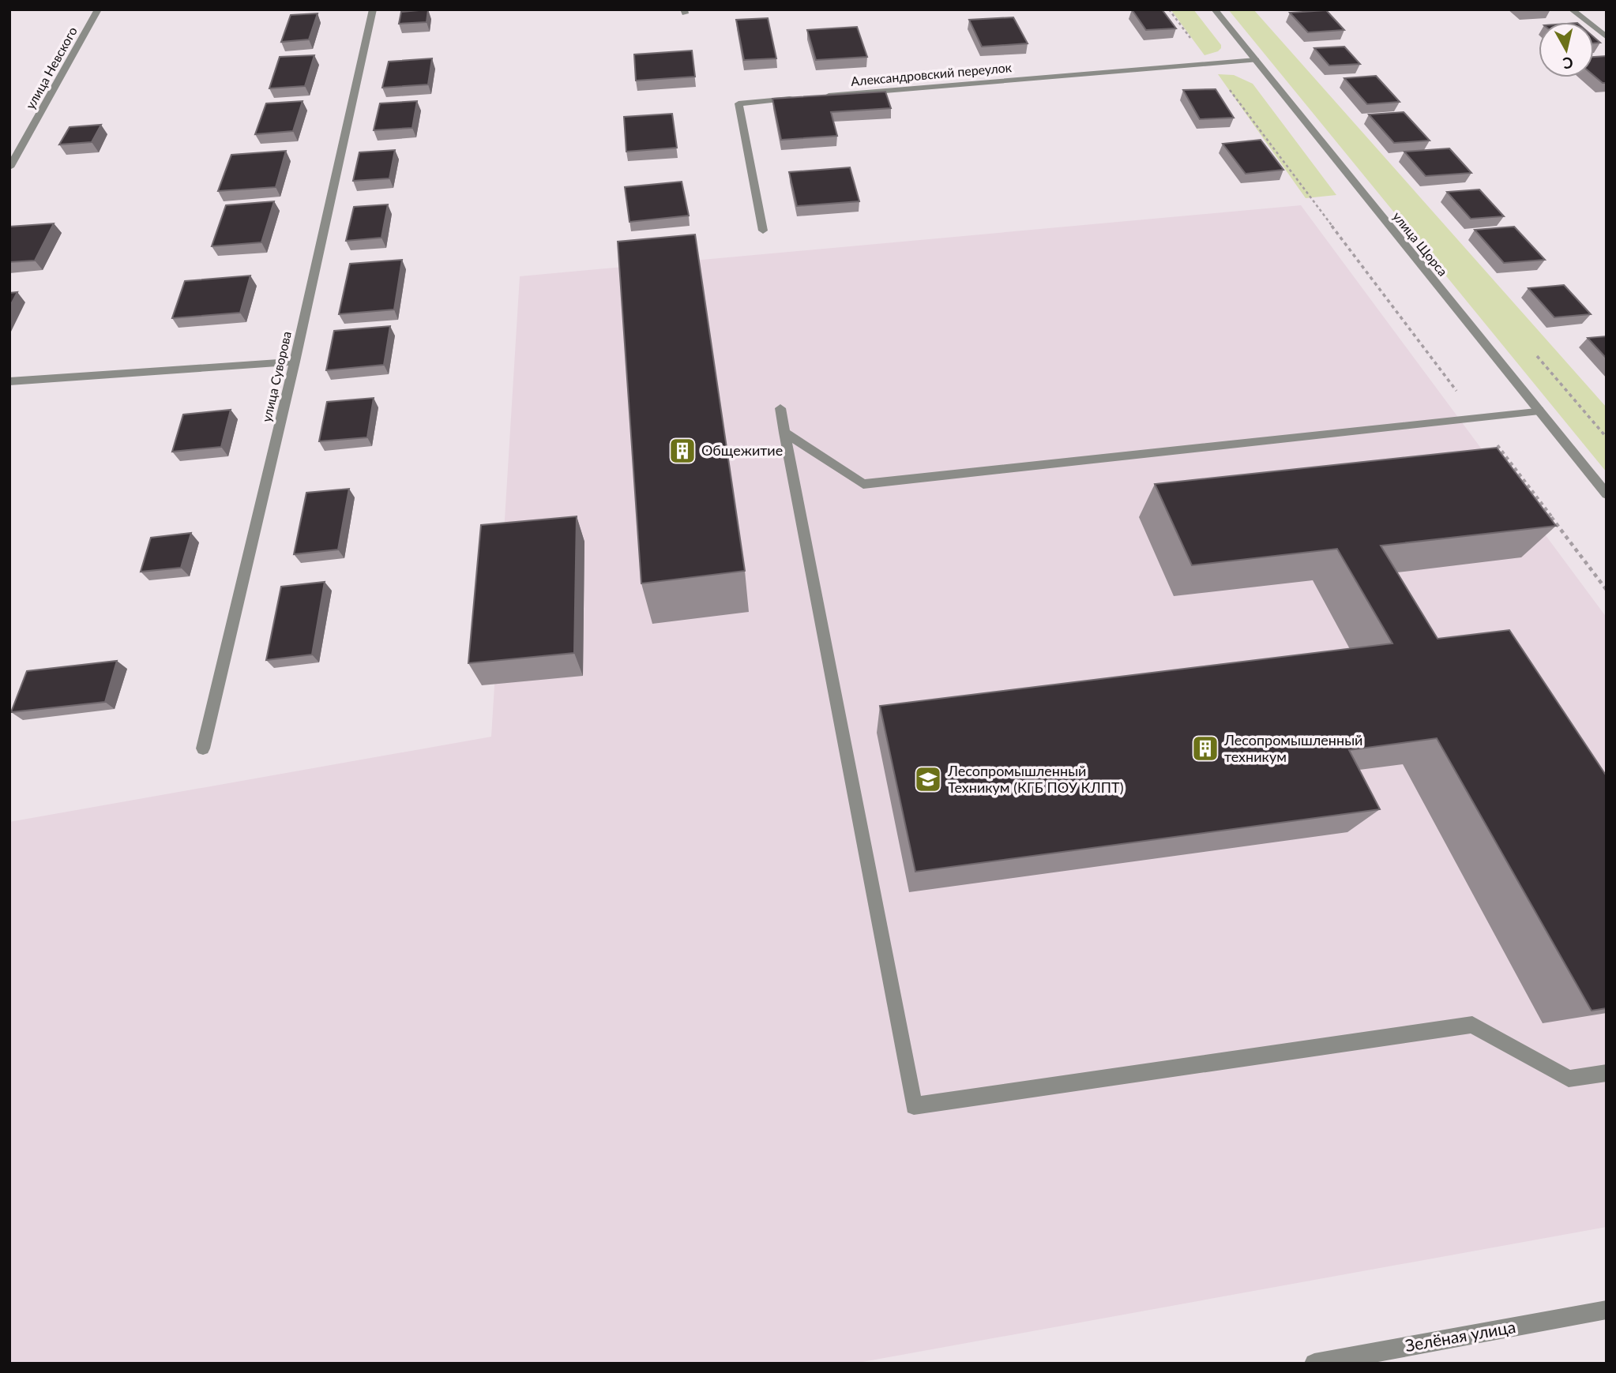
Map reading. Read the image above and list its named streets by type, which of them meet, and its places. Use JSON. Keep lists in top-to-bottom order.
{
  "streets": {
    "street": [
      "улица Невского",
      "Александровский переулок",
      "улица Щорса",
      "улица Суворова",
      "Зелёная улица"
    ]
  },
  "crossings": [
    ["Александровский переулок", "улица Щорса"]
  ],
  "places": {
    "building": ["Общежитие", "Лесопромышленный техникум"],
    "school or university": ["Лесопромышленный Техникум (КГБ ПОУ КЛПТ)"]
  },
  "north": "bottom"
}
